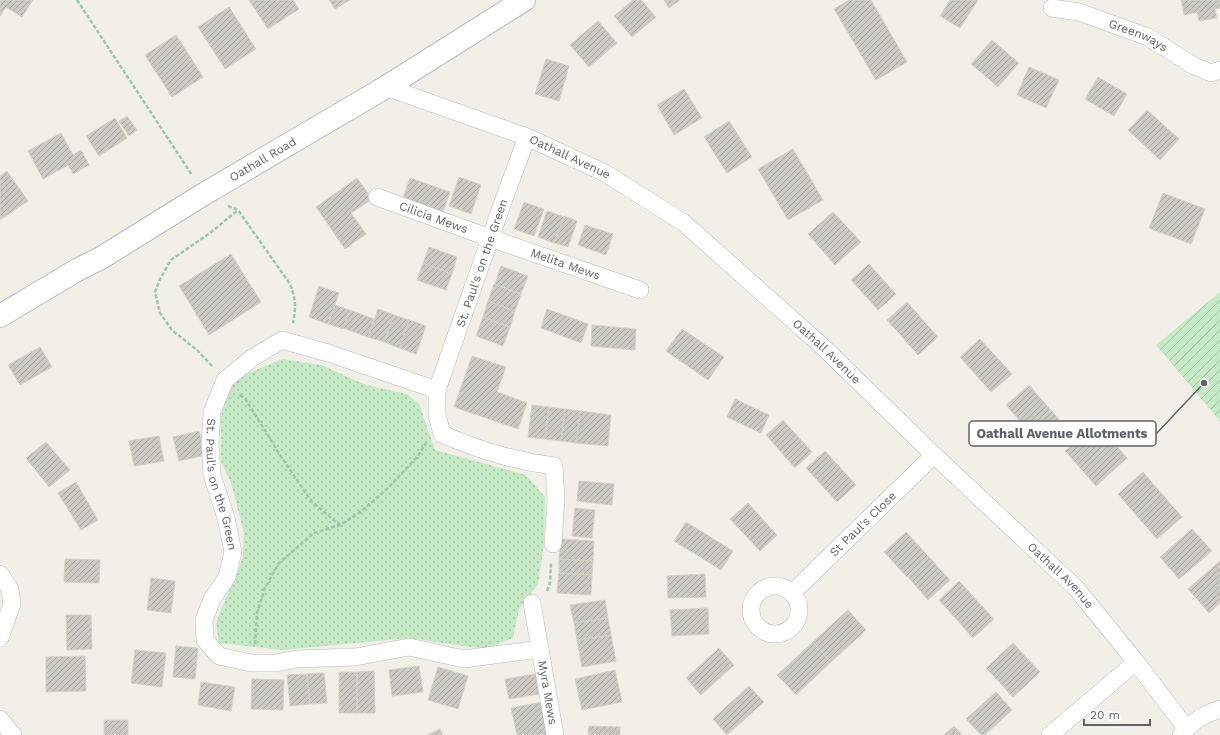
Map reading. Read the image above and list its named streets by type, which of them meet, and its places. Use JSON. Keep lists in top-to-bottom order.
{
  "streets": {
    "main road": ["Oathall Road"],
    "street": [
      "Greenways",
      "Oathall Avenue",
      "Cilicia Mews",
      "St. Paul's on the Green",
      "Melita Mews",
      "St Paul's Close",
      "Myra Mews"
    ]
  },
  "crossings": [
    ["Oathall Avenue", "Oathall Road"],
    ["Oathall Avenue", "St. Paul's on the Green"],
    ["Oathall Avenue", "St Paul's Close"],
    ["Cilicia Mews", "St. Paul's on the Green"],
    ["Cilicia Mews", "Melita Mews"],
    ["St. Paul's on the Green", "Melita Mews"],
    ["St. Paul's on the Green", "Myra Mews"]
  ],
  "places": ["Oathall Avenue Allotments"],
  "scale_bar": "20 m"
}
